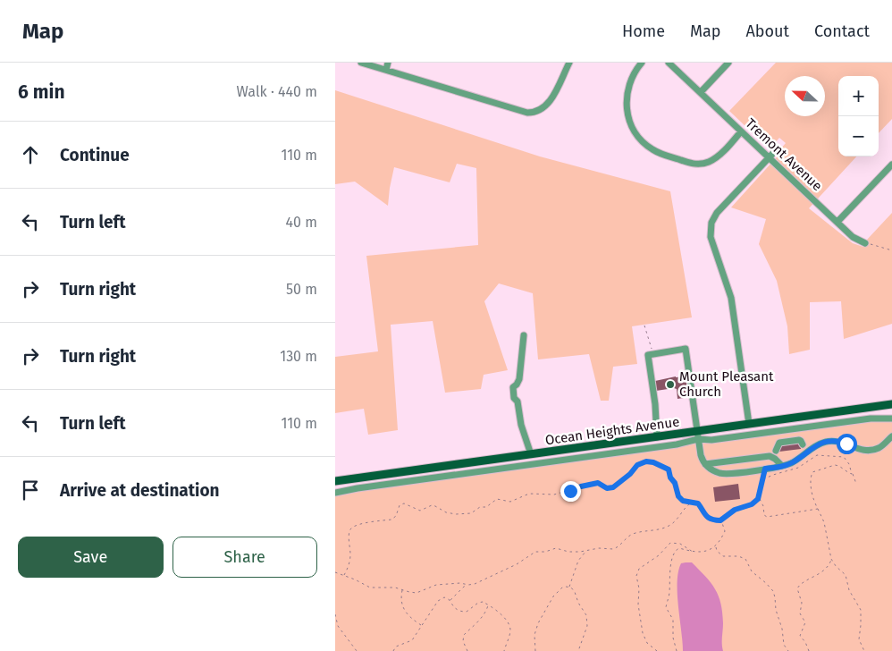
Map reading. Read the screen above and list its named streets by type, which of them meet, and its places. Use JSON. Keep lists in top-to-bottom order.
{
  "streets": {
    "main road": ["Ocean Heights Avenue"],
    "street": ["Tremont Avenue"]
  },
  "places": ["Mount Pleasant Church"],
  "north": "left",
  "page": {
    "header": "Map",
    "nav": [
      "Home",
      "Map",
      "About",
      "Contact"
    ],
    "heading": ["6 min", "Walk · 440 m"],
    "map_buttons": ["+", "−"],
    "list": [
      ["Continue", "110 m"],
      ["Turn left", "40 m"],
      ["Turn right", "50 m"],
      ["Turn right", "130 m"],
      ["Turn left", "110 m"],
      "Arrive at destination"
    ],
    "buttons": ["Save", "Share"]
  }
}
